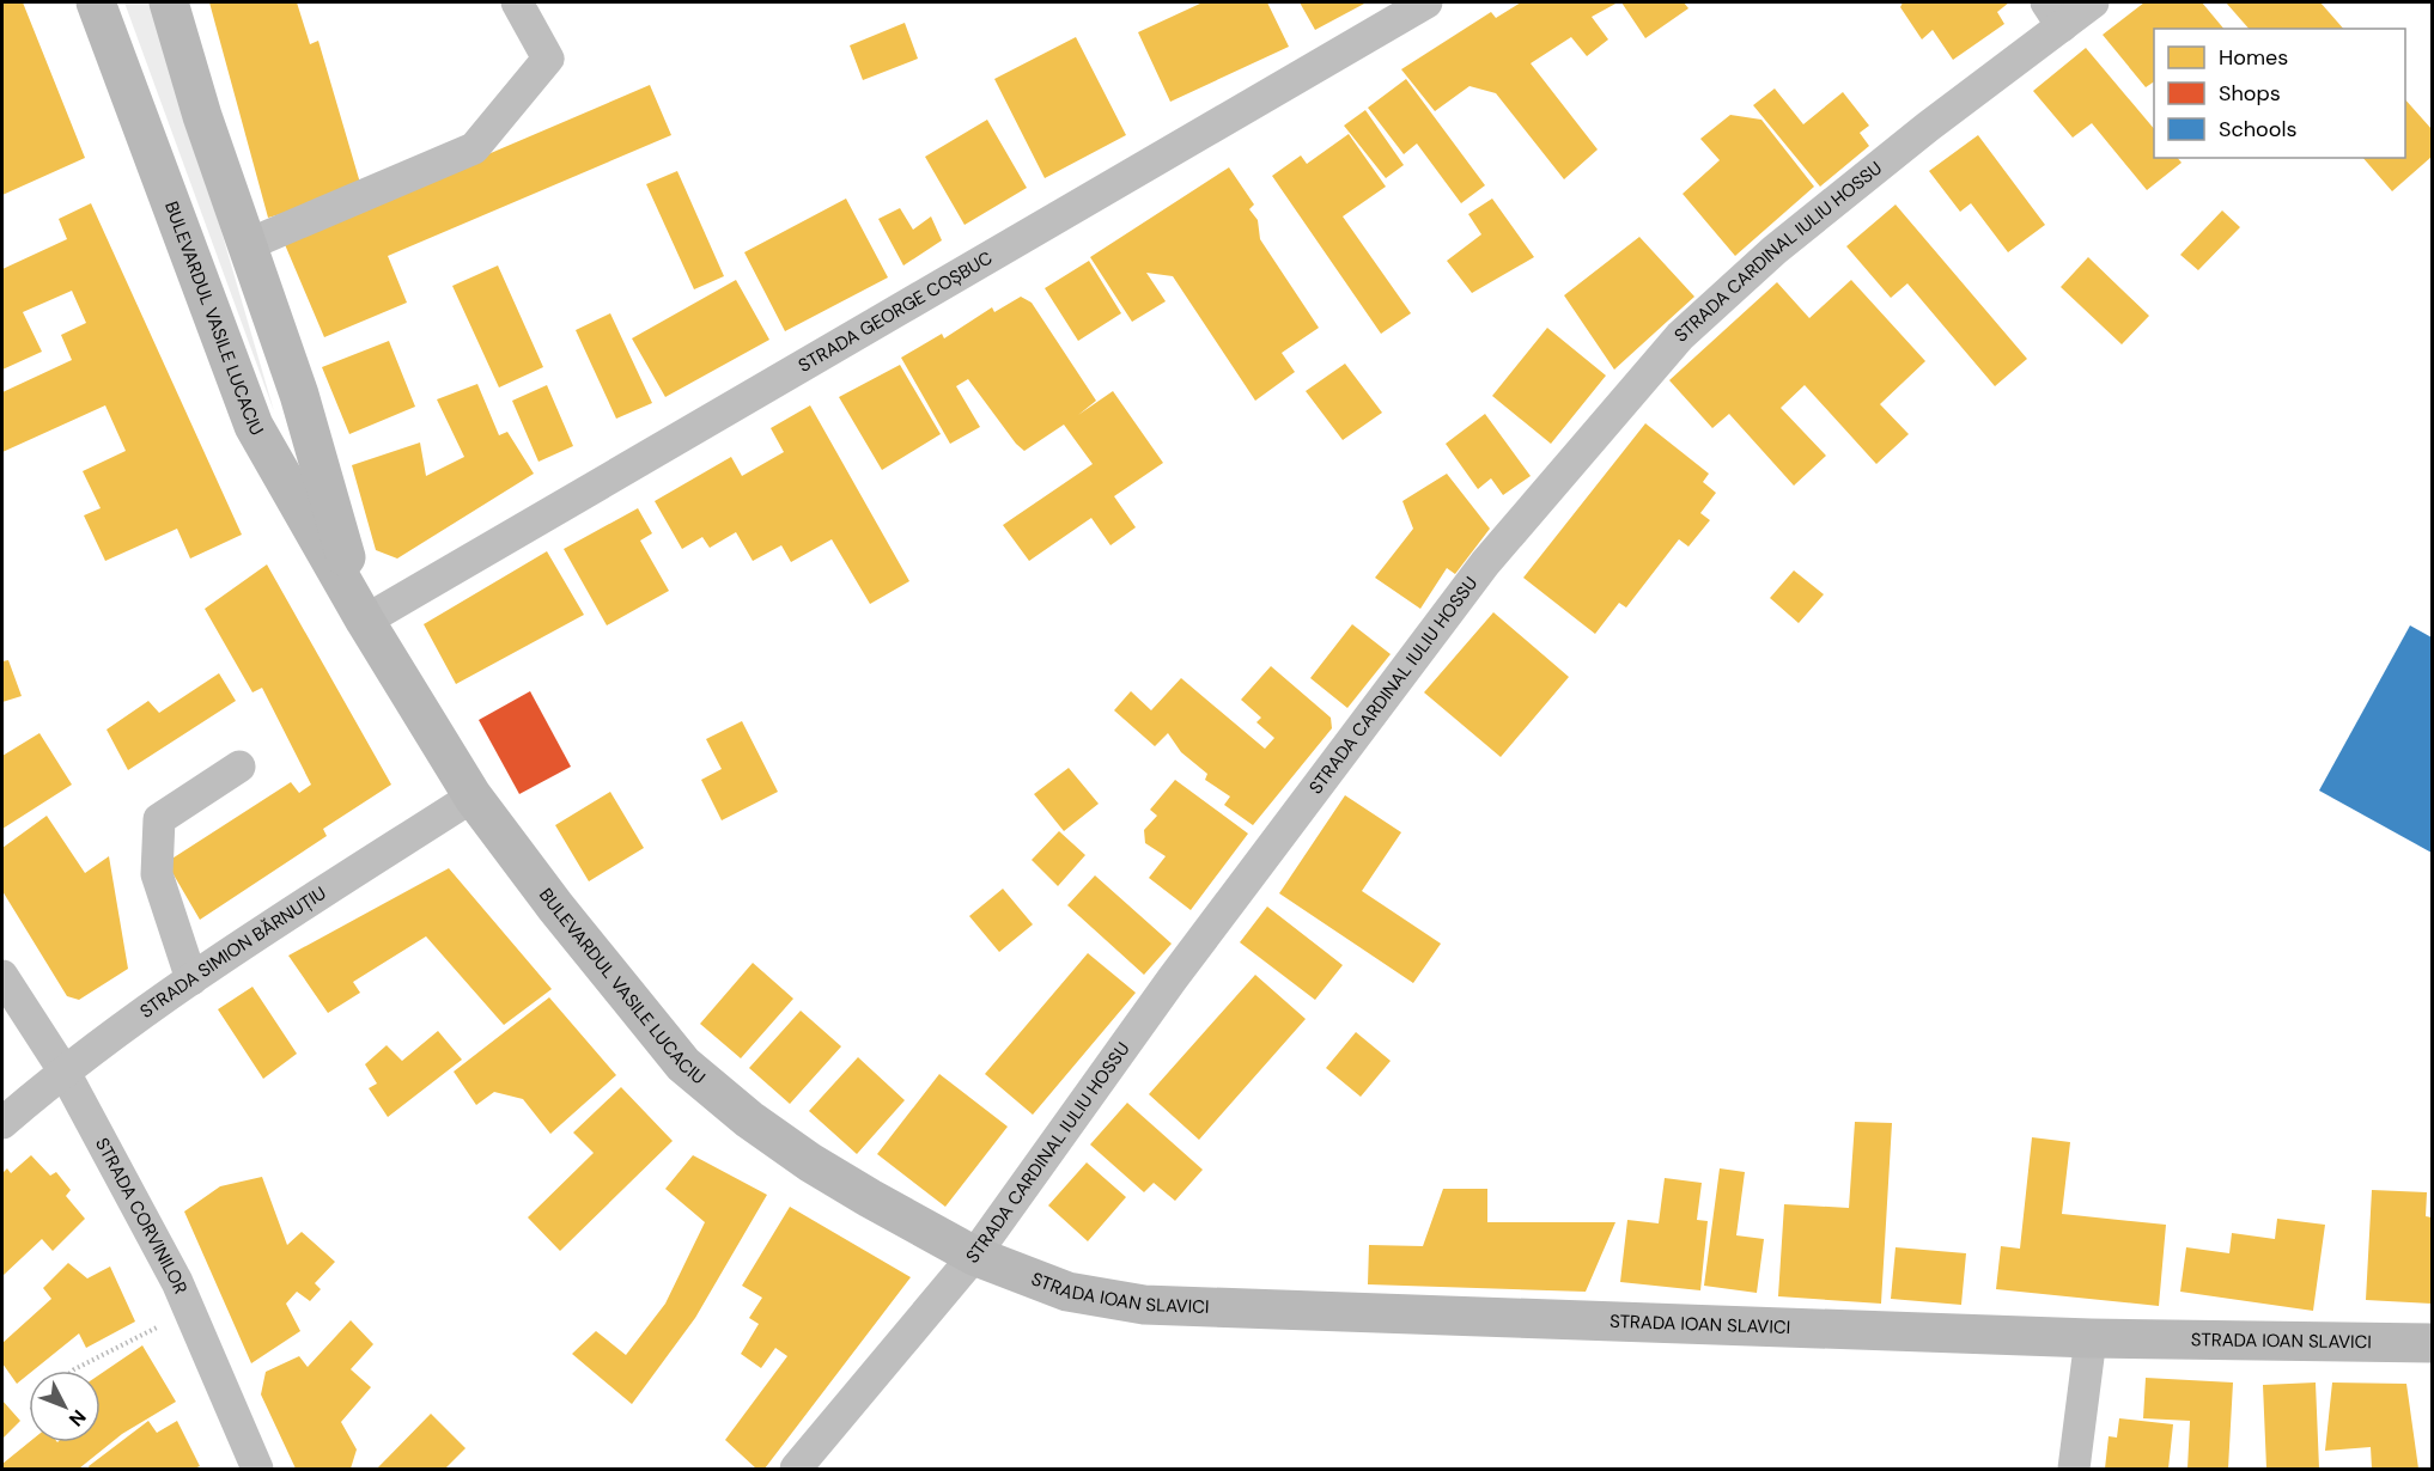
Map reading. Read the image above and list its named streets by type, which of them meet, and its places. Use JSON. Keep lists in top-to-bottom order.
{
  "streets": {
    "main road": ["BULEVARDUL VASILE LUCACIU", "STRADA IOAN SLAVICI"],
    "street": [
      "STRADA CARDINAL IULIU HOSSU",
      "STRADA GEORGE COȘBUC",
      "STRADA SIMION BĂRNUȚIU",
      "STRADA CORVINILOR"
    ]
  },
  "crossings": [
    ["STRADA CARDINAL IULIU HOSSU", "BULEVARDUL VASILE LUCACIU"],
    ["STRADA CARDINAL IULIU HOSSU", "STRADA IOAN SLAVICI"],
    ["STRADA GEORGE COȘBUC", "BULEVARDUL VASILE LUCACIU"],
    ["BULEVARDUL VASILE LUCACIU", "STRADA SIMION BĂRNUȚIU"],
    ["BULEVARDUL VASILE LUCACIU", "STRADA IOAN SLAVICI"],
    ["STRADA SIMION BĂRNUȚIU", "STRADA CORVINILOR"]
  ],
  "legend": ["Homes", "Shops", "Schools"],
  "north": "bottom right"
}
